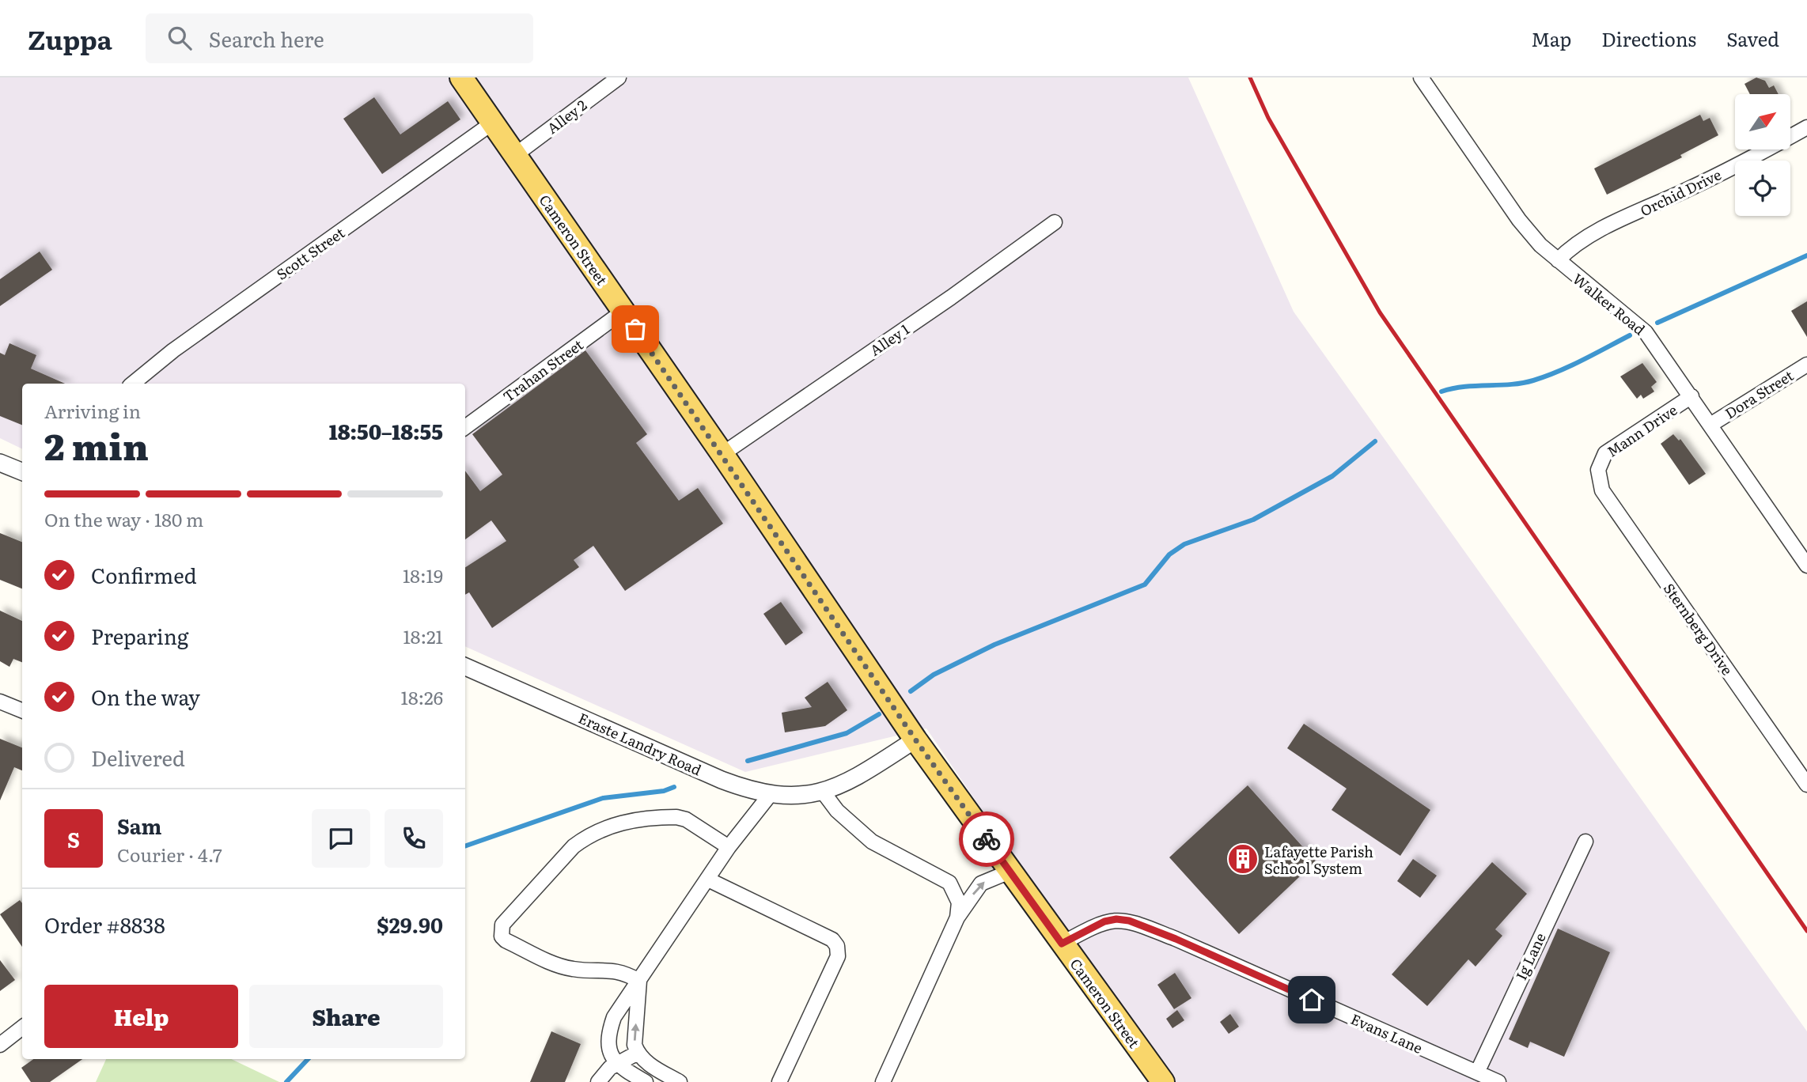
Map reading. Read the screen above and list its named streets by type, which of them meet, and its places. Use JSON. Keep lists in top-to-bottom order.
{
  "streets": {
    "main road": ["Cameron Street"],
    "street": [
      "Alley 2",
      "Orchid Drive",
      "Scott Street",
      "Walker Road",
      "Alley 1",
      "Trahan Street",
      "Dora Street",
      "Mann Drive",
      "Sternberg Drive",
      "Eraste Landry Road",
      "Ig Lane",
      "Evans Lane"
    ]
  },
  "crossings": [
    ["Alley 2", "Cameron Street"],
    ["Orchid Drive", "Walker Road"],
    ["Cameron Street", "Scott Street"],
    ["Cameron Street", "Alley 1"],
    ["Cameron Street", "Trahan Street"],
    ["Cameron Street", "Eraste Landry Road"],
    ["Cameron Street", "Evans Lane"],
    ["Walker Road", "Dora Street"],
    ["Walker Road", "Mann Drive"],
    ["Mann Drive", "Sternberg Drive"],
    ["Ig Lane", "Evans Lane"]
  ],
  "places": {
    "building": ["Lafayette Parish School System"]
  },
  "north": "top right",
  "page": {
    "header": "Zuppa",
    "search": "Search here",
    "nav": ["Map", "Directions", "Saved"],
    "heading": ["2 min", "Arriving in", "18:50–18:55"],
    "panel": [
      "Sam",
      "Courier · 4.7",
      "Order #8838",
      "$29.90"
    ],
    "bar": "On the way · 180 m",
    "list": [
      ["Confirmed", "18:19"],
      ["Preparing", "18:21"],
      ["On the way", "18:26"],
      "Delivered"
    ],
    "round": "S",
    "buttons": ["Help", "Share"]
  }
}
